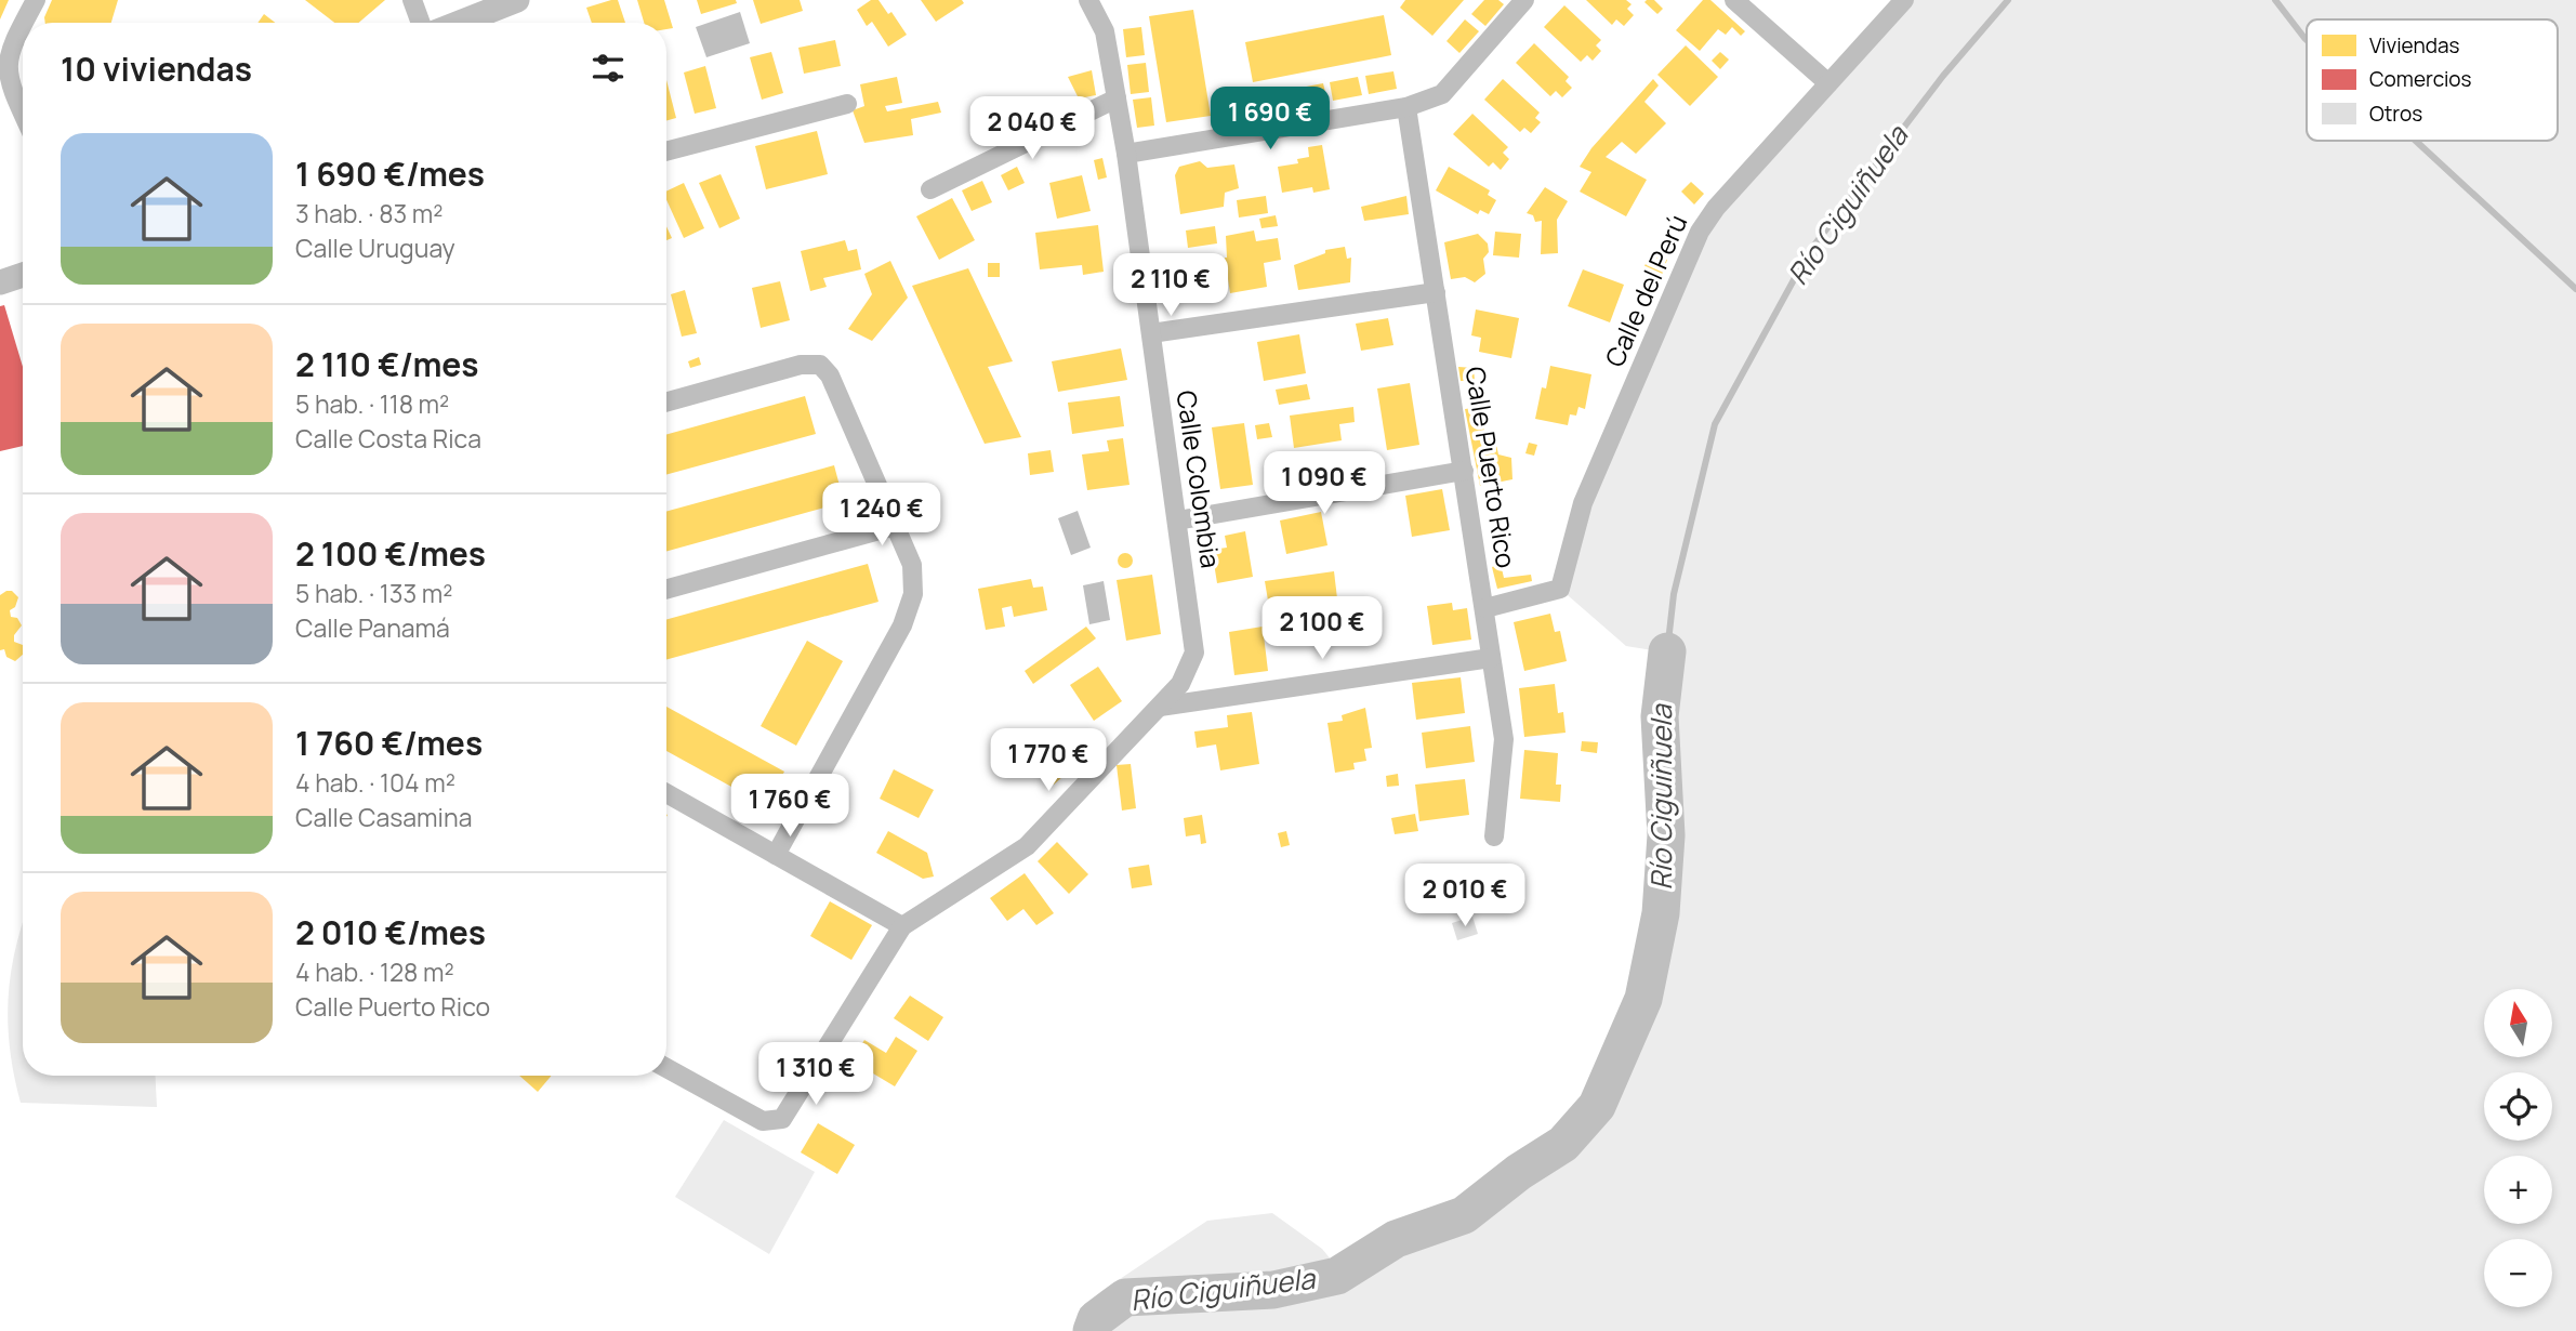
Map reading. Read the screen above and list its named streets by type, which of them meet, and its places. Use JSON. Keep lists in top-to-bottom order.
{
  "streets": {
    "street": ["Calle del Perú", "Calle Puerto Rico", "Calle Colombia"]
  },
  "crossings": [
    ["Calle del Perú", "Calle Puerto Rico"]
  ],
  "water": ["Río Ciguiñuela"],
  "legend": ["Viviendas", "Comercios", "Otros"],
  "north": "top",
  "page": {
    "heading": "10 viviendas",
    "price": [
      "1 690 €",
      "2 040 €",
      "2 110 €",
      "1 090 €",
      "1 240 €",
      "2 100 €",
      "1 770 €",
      "1 760 €",
      "2 010 €",
      "1 310 €"
    ],
    "list": [
      {
        "name": "1 690 €/mes",
        "note": "3 hab. · 83 m² · Calle Uruguay"
      },
      {
        "name": "2 110 €/mes",
        "note": "5 hab. · 118 m² · Calle Costa Rica"
      },
      {
        "name": "2 100 €/mes",
        "note": "5 hab. · 133 m² · Calle Panamá"
      },
      {
        "name": "1 760 €/mes",
        "note": "4 hab. · 104 m² · Calle Casamina"
      },
      {
        "name": "2 010 €/mes",
        "note": "4 hab. · 128 m² · Calle Puerto Rico"
      }
    ],
    "map_buttons": ["+", "−"]
  }
}
